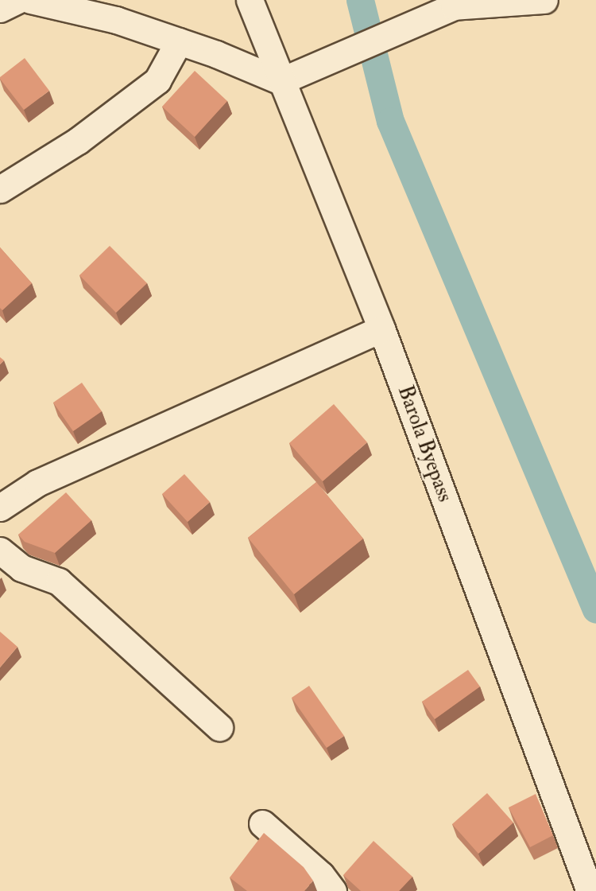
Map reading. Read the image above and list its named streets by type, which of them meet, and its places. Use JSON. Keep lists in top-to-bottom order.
{
  "streets": {
    "street": ["Barola Byepass"]
  }
}
